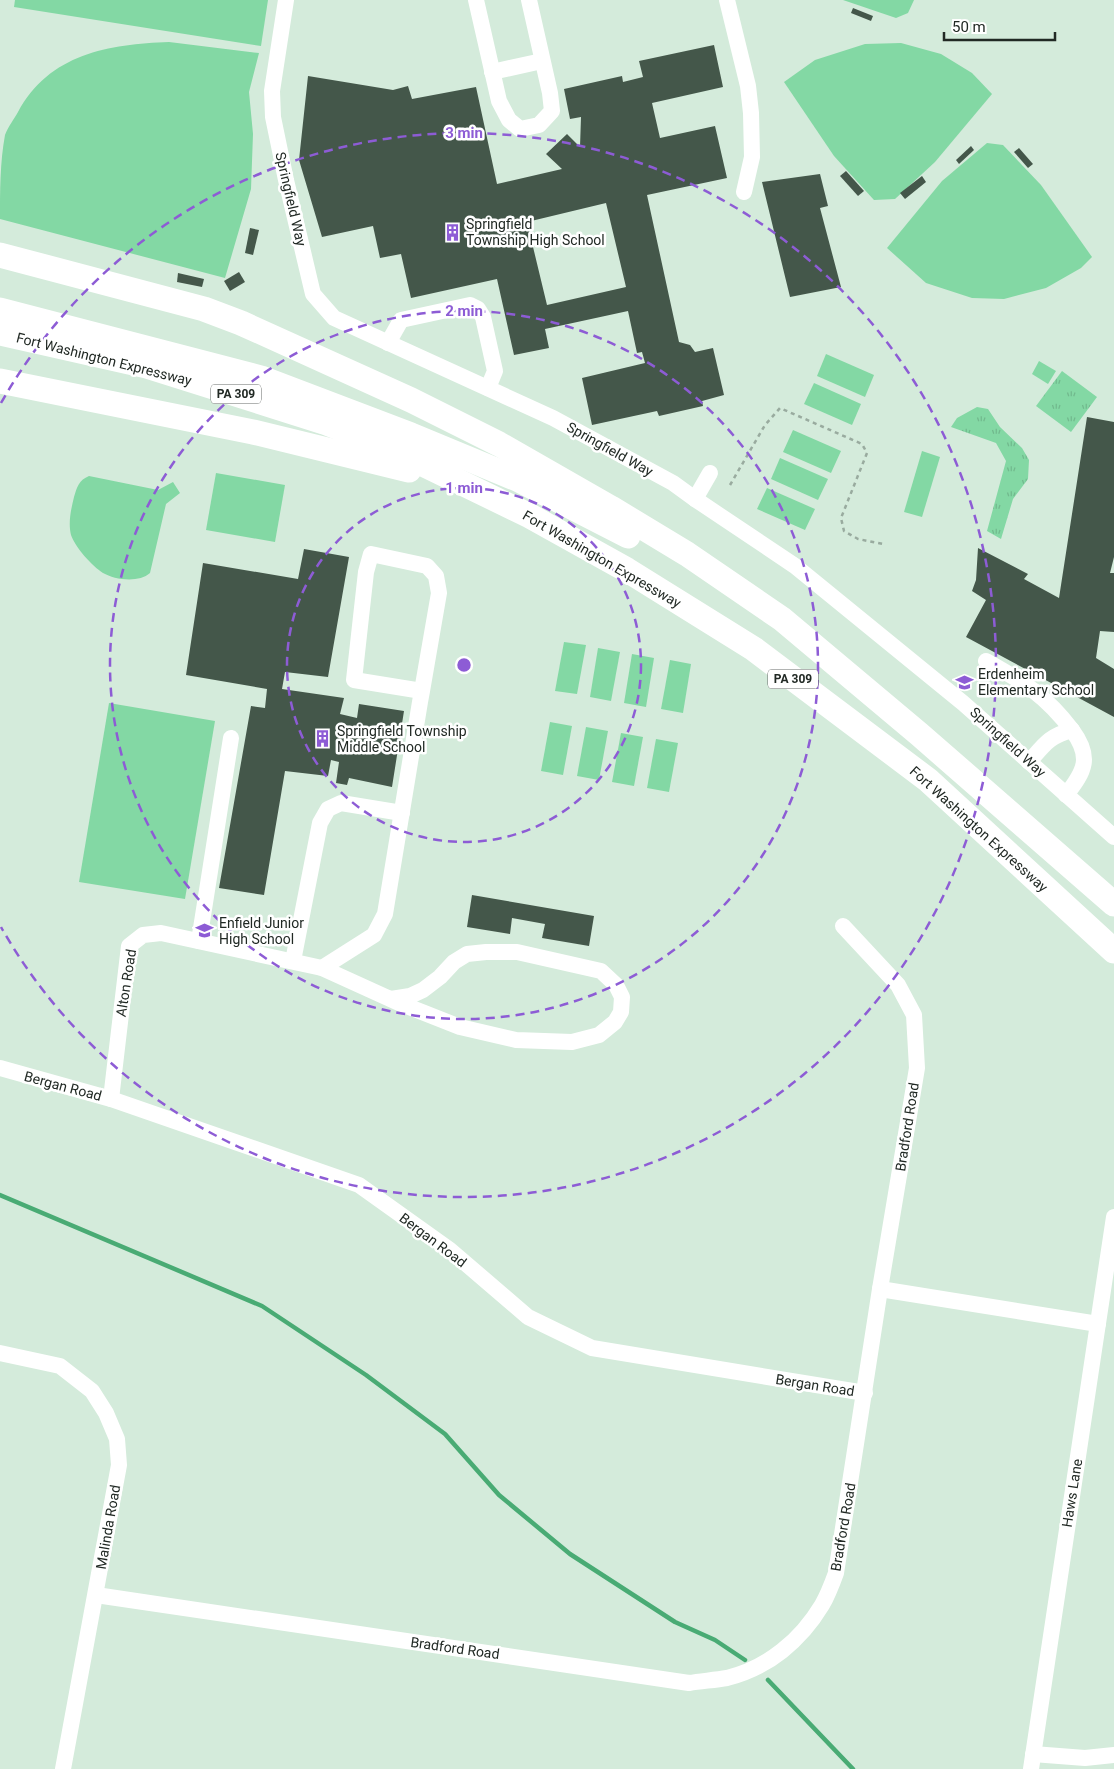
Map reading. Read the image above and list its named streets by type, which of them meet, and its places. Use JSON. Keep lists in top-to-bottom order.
{
  "streets": {
    "highway": ["Fort Washington Expressway", "PA 309"],
    "street": [
      "Springfield Way",
      "Alton Road",
      "Bergan Road",
      "Bradford Road",
      "Haws Lane",
      "Malinda Road"
    ]
  },
  "crossings": [
    ["Fort Washington Expressway", "PA 309"],
    ["Alton Road", "Bergan Road"],
    ["Bergan Road", "Bradford Road"],
    ["Bradford Road", "Malinda Road"]
  ],
  "places": {
    "building": ["Springfield Township High School", "Springfield Township Middle School"],
    "school or university": ["Erdenheim Elementary School", "Enfield Junior High School"]
  },
  "scale_bar": "50 m",
  "rings": ["3 min", "2 min", "1 min"]
}
